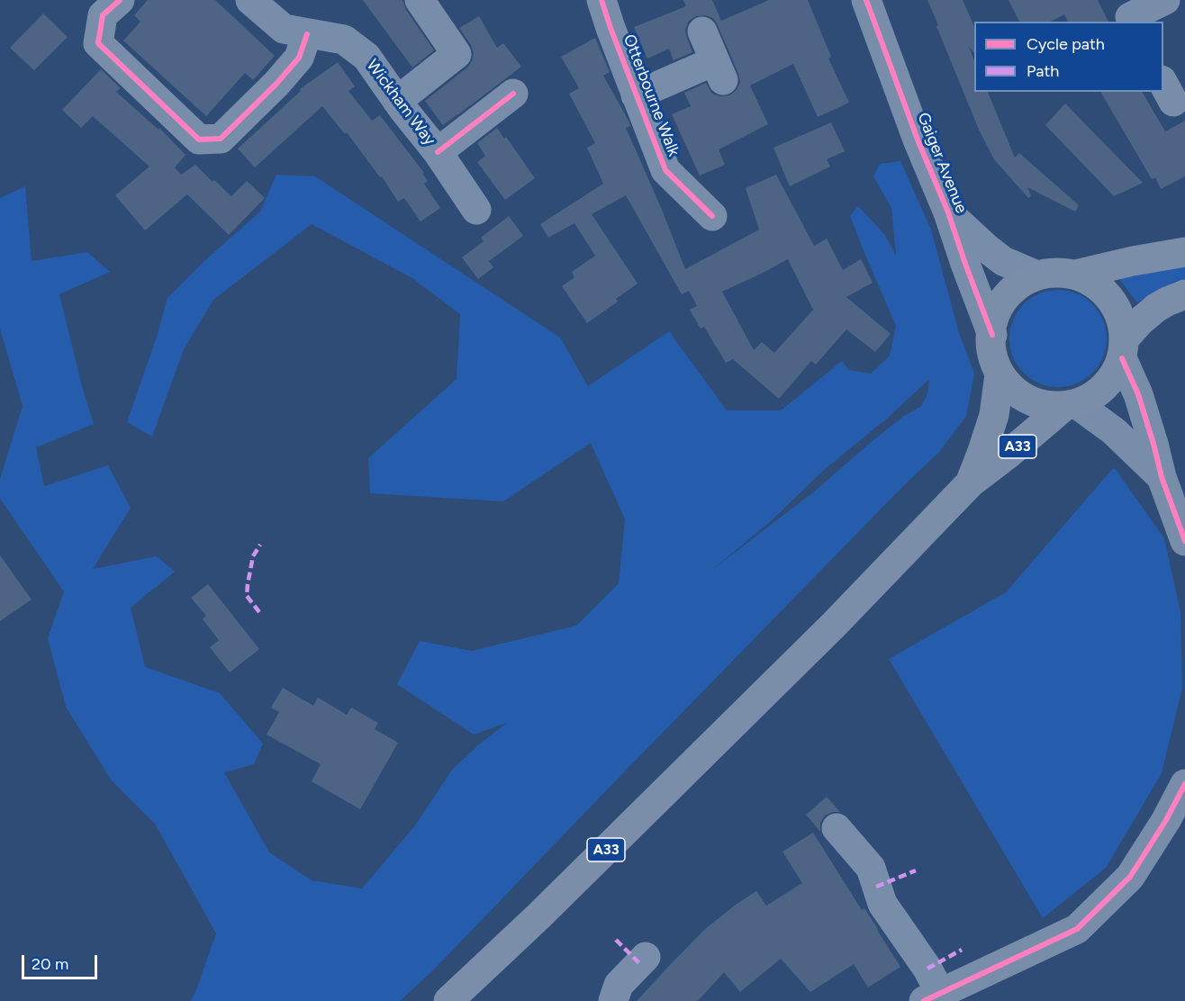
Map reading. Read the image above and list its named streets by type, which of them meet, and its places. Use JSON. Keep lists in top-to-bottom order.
{
  "streets": {
    "highway": ["A33"],
    "street": ["Otterbourne Walk", "Wickham Way", "Gaiger Avenue"]
  },
  "crossings": [
    ["Gaiger Avenue", "A33"]
  ],
  "legend": ["Cycle path", "Path"],
  "scale_bar": "20 m"
}
